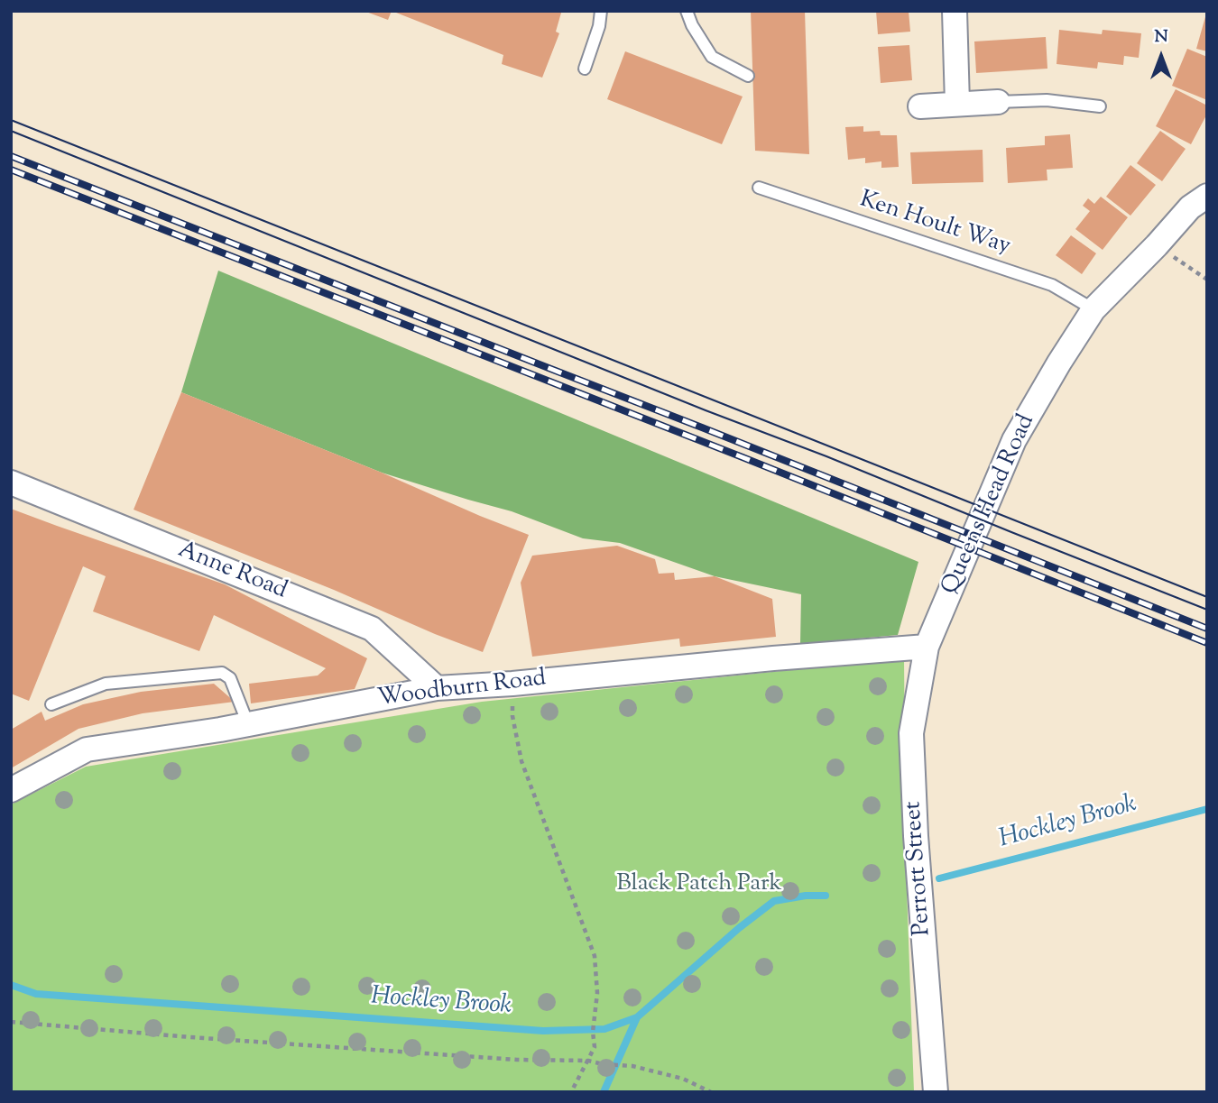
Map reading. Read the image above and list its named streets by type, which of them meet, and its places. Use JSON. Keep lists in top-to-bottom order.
{
  "streets": {
    "street": [
      "Queens Head Road",
      "Anne Road",
      "Woodburn Road",
      "Perrott Street"
    ],
    "lane": ["Ken Hoult Way"]
  },
  "crossings": [
    ["Ken Hoult Way", "Queens Head Road"],
    ["Queens Head Road", "Woodburn Road"],
    ["Queens Head Road", "Perrott Street"],
    ["Anne Road", "Woodburn Road"],
    ["Woodburn Road", "Perrott Street"]
  ],
  "water": ["Hockley Brook"],
  "parks": ["Black Patch Park"],
  "north": "top"
}
